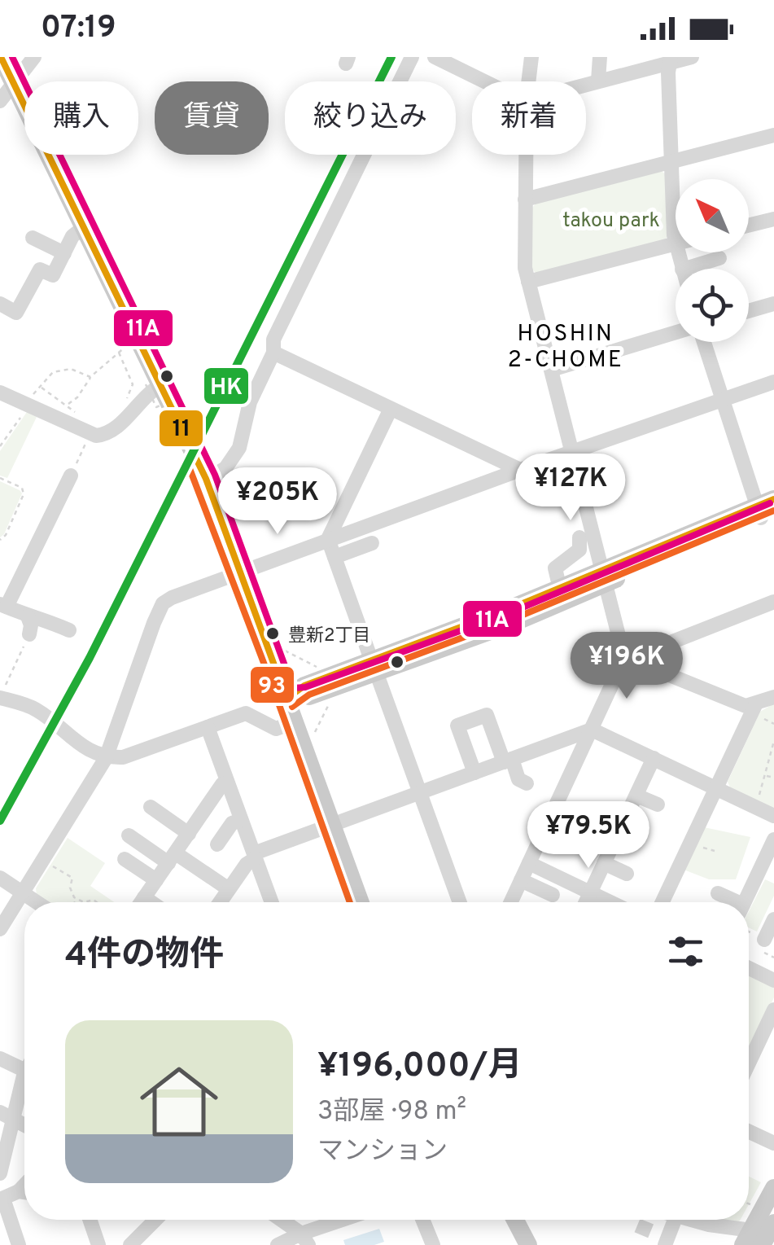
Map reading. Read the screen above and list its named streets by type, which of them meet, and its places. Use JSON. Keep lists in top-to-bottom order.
{
  "districts": ["HOSHIN 2-CHOME"],
  "parks": ["takou park"],
  "places": ["豊新2丁目"],
  "lines": [
    "transit line HK",
    "transit line 11",
    "transit line 11A",
    "transit line 93"
  ],
  "north": "top left",
  "page": {
    "status": "07:19",
    "chip": [
      "購入",
      "賃貸",
      "絞り込み",
      "新着"
    ],
    "price": [
      "¥127K",
      "¥205K",
      "¥196K",
      "¥79.5K"
    ],
    "heading": "4件の物件",
    "list": [
      {
        "name": "¥196,000/月",
        "note": "3部屋 · 98 m² · マンション"
      }
    ]
  }
}
